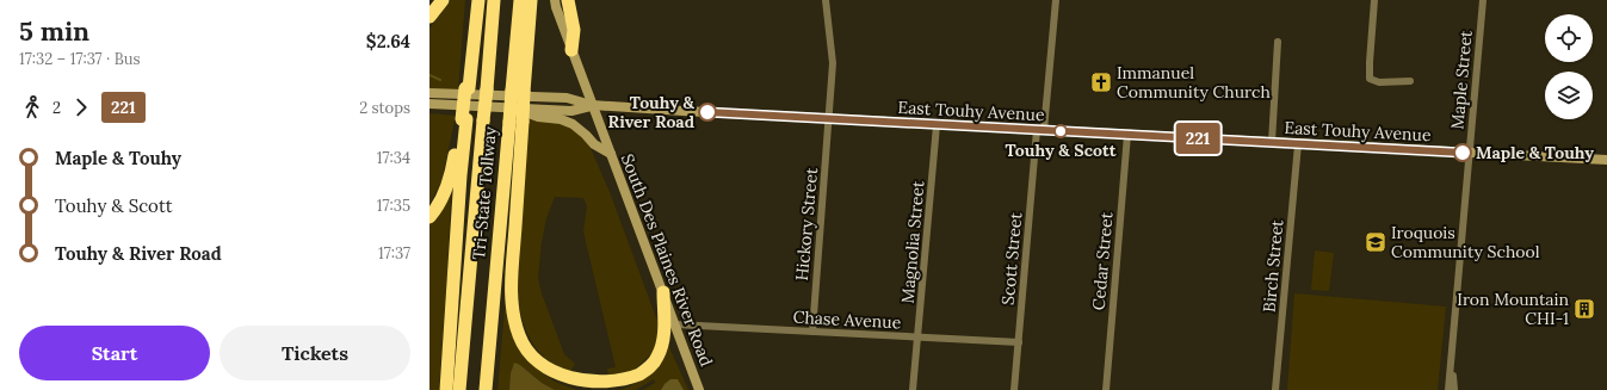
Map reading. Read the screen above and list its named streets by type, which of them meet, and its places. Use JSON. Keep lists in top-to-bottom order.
{
  "streets": {
    "highway": ["Tri-State Tollway"],
    "main road": ["East Touhy Avenue", "South Des Plaines River Road"],
    "street": [
      "Maple Street",
      "Hickory Street",
      "Magnolia Street",
      "Scott Street",
      "Cedar Street",
      "Birch Street",
      "Chase Avenue"
    ]
  },
  "crossings": [
    ["Maple Street", "East Touhy Avenue"],
    ["East Touhy Avenue", "Hickory Street"],
    ["East Touhy Avenue", "Magnolia Street"],
    ["East Touhy Avenue", "Scott Street"],
    ["East Touhy Avenue", "South Des Plaines River Road"],
    ["East Touhy Avenue", "Cedar Street"],
    ["East Touhy Avenue", "Birch Street"],
    ["Hickory Street", "Chase Avenue"],
    ["Magnolia Street", "Chase Avenue"],
    ["Scott Street", "Chase Avenue"],
    ["South Des Plaines River Road", "Chase Avenue"]
  ],
  "places": {
    "church": ["Immanuel Community Church"],
    "other": ["Touhy & River Road", "Touhy & Scott", "Maple & Touhy"],
    "school or university": ["Iroquois Community School"],
    "building": ["Iron Mountain CHI-1"]
  },
  "lines": ["bus line 221"],
  "page": {
    "heading": ["5 min", "17:32 – 17:37 · Bus", "$2.64"],
    "on_map": "221",
    "legs": ["2", "221", "2 stops"],
    "list": [
      {
        "name": "Maple & Touhy",
        "value": "17:34"
      },
      {
        "name": "Touhy & Scott",
        "value": "17:35"
      },
      {
        "name": "Touhy & River Road",
        "value": "17:37"
      }
    ],
    "buttons": ["Start", "Tickets"]
  }
}
